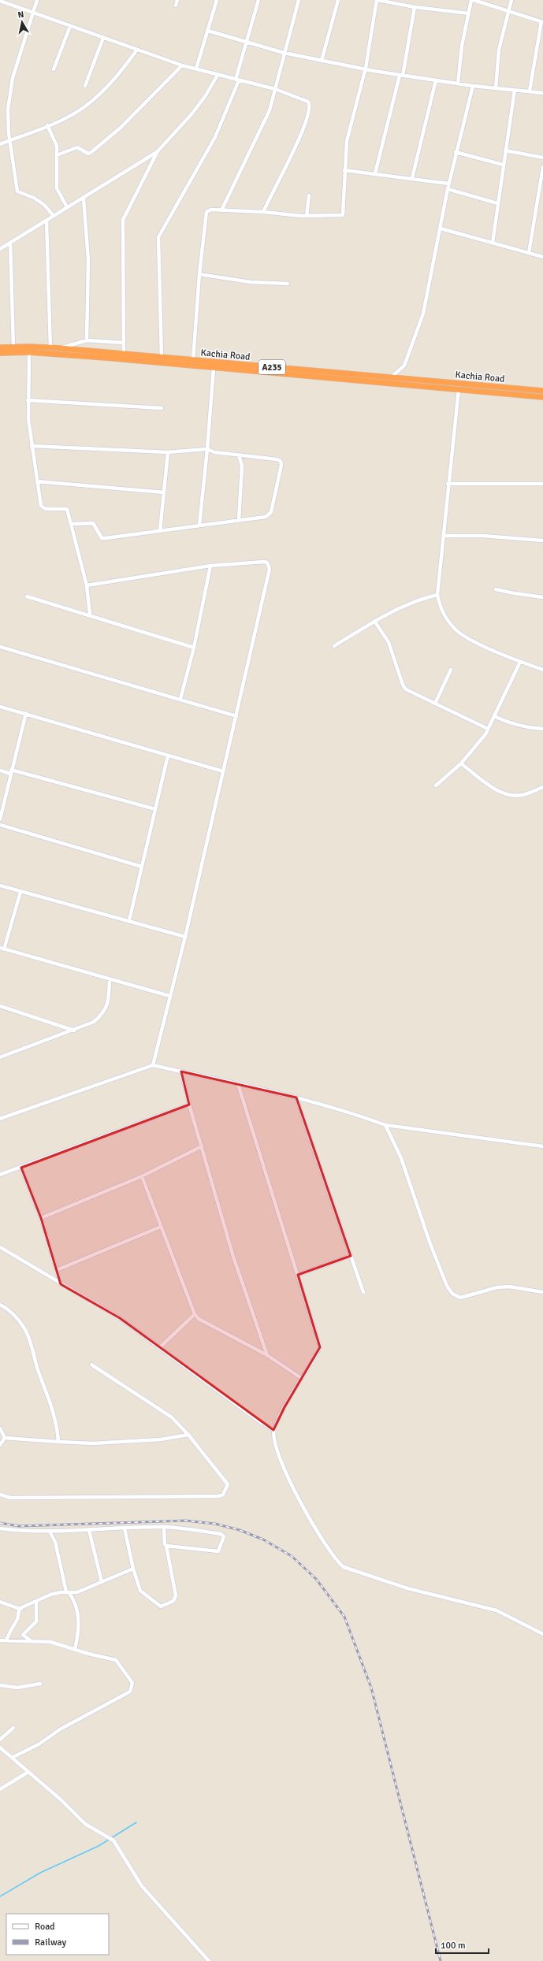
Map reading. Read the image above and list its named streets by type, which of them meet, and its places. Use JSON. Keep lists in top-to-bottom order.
{
  "streets": {
    "highway": ["Kachia Road", "A235"]
  },
  "legend": ["Road", "Railway"],
  "scale_bar": "100 m",
  "north": "top"
}
